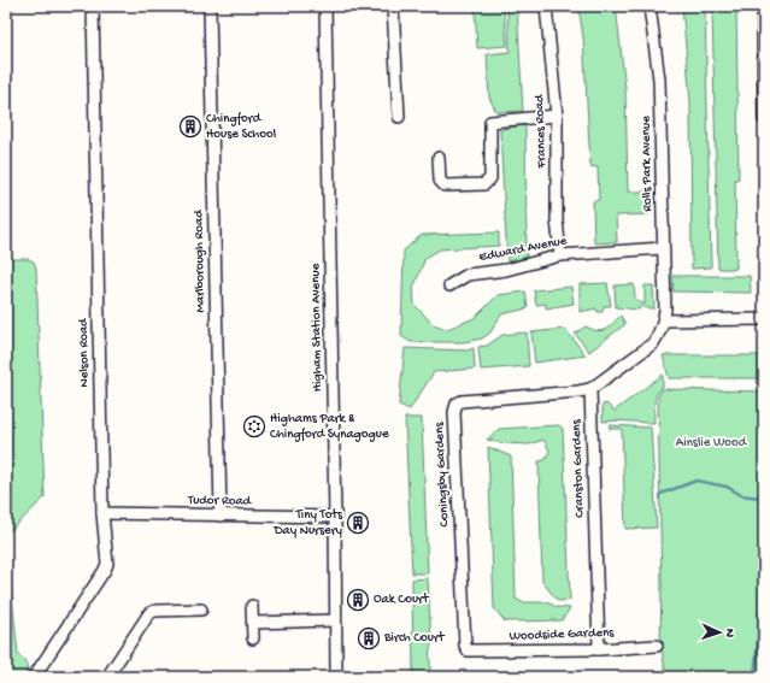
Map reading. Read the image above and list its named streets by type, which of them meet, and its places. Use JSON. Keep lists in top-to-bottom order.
{
  "streets": {
    "street": [
      "Frances Road",
      "Rolls Park Avenue",
      "Edward Avenue",
      "Marlborough Road",
      "Higham Station Avenue",
      "Nelson Road",
      "Cranston Gardens",
      "Coningsby Gardens",
      "Tudor Road",
      "Woodside Gardens"
    ]
  },
  "crossings": [
    ["Frances Road", "Edward Avenue"],
    ["Rolls Park Avenue", "Edward Avenue"],
    ["Marlborough Road", "Tudor Road"],
    ["Higham Station Avenue", "Tudor Road"],
    ["Nelson Road", "Tudor Road"],
    ["Cranston Gardens", "Coningsby Gardens"],
    ["Cranston Gardens", "Woodside Gardens"],
    ["Coningsby Gardens", "Woodside Gardens"]
  ],
  "parks": ["Ainslie Wood"],
  "places": {
    "building": [
      "Chingford House School",
      "Tiny Tots Day Nursery",
      "Oak Court",
      "Birch Court"
    ],
    "synagogue": ["Highams Park & Chingford Synagogue"]
  },
  "north": "right"
}
